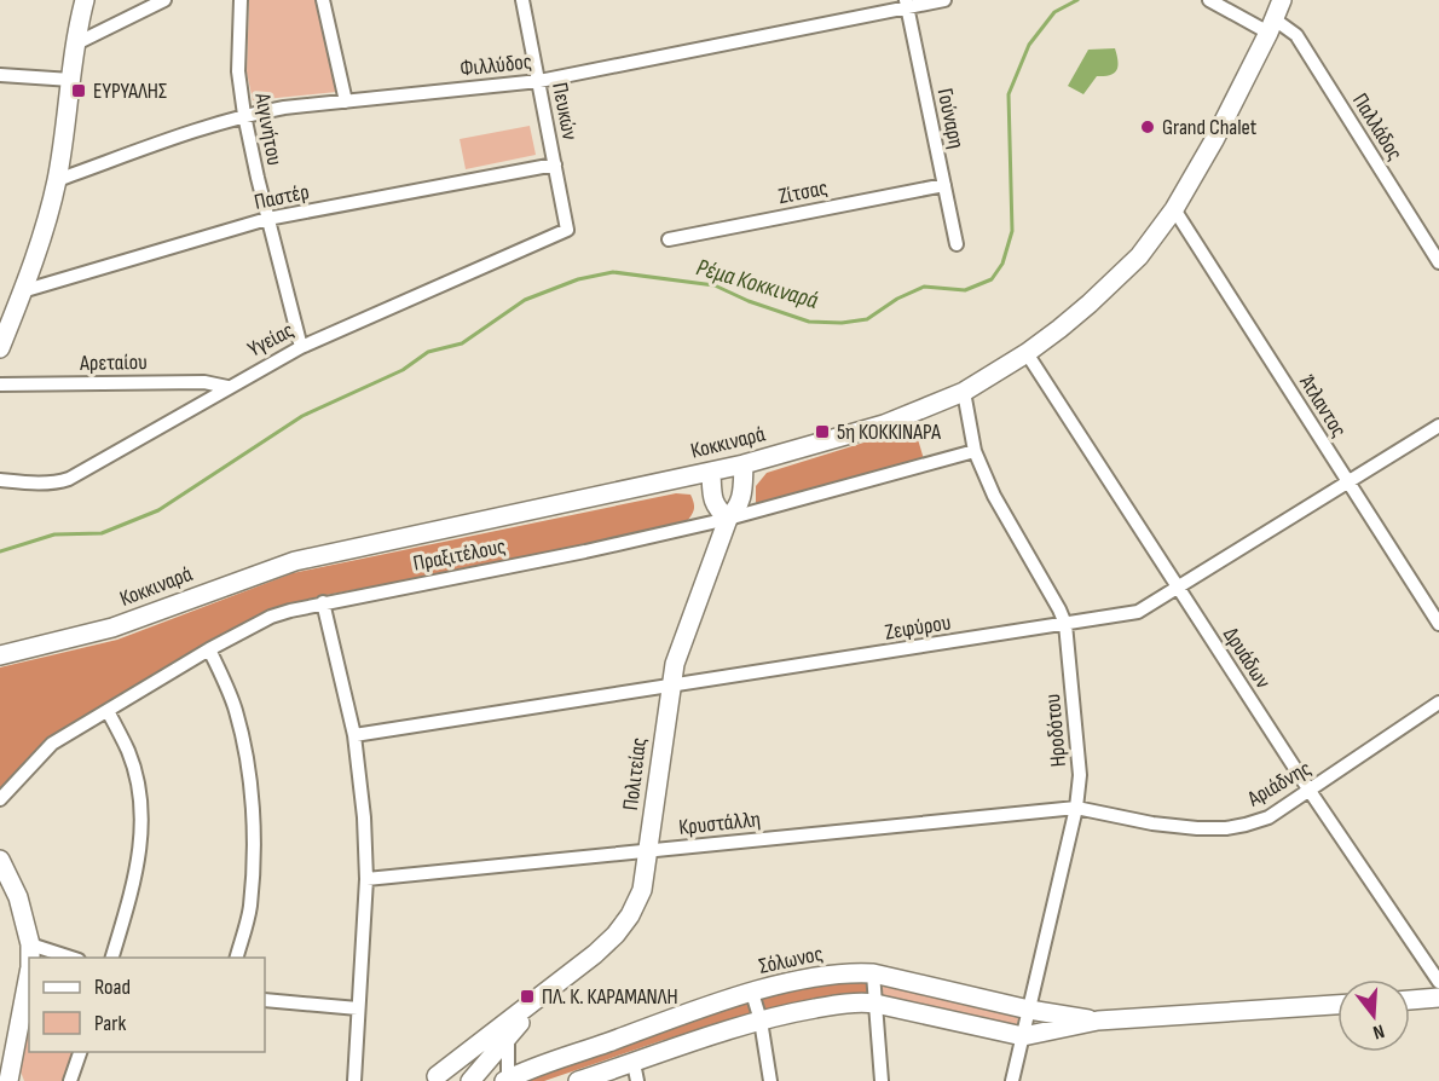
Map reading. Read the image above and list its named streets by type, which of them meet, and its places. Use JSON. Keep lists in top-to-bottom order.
{
  "streets": {
    "street": [
      "Φιλλύδος",
      "Πευκών",
      "Γούναρη",
      "Παλλάδος",
      "Αιγινήτου",
      "Ζίτσας",
      "Παστέρ",
      "Υγείας",
      "Αρεταίου",
      "Άτλαντος",
      "Κοκκιναρά",
      "Πραξιτέλους",
      "Ζεφύρου",
      "Δρυάδων",
      "Ηροδότου",
      "Πολιτείας",
      "Αριάδνης",
      "Κρυστάλλη",
      "Σόλωνος"
    ]
  },
  "crossings": [
    ["Φιλλύδος", "Πευκών"],
    ["Φιλλύδος", "Γούναρη"],
    ["Φιλλύδος", "Αιγινήτου"],
    ["Πευκών", "Παστέρ"],
    ["Πευκών", "Υγείας"],
    ["Γούναρη", "Ζίτσας"],
    ["Παλλάδος", "Κοκκιναρά"],
    ["Αιγινήτου", "Παστέρ"],
    ["Αιγινήτου", "Υγείας"],
    ["Υγείας", "Αρεταίου"],
    ["Άτλαντος", "Κοκκιναρά"],
    ["Άτλαντος", "Ζεφύρου"],
    ["Κοκκιναρά", "Δρυάδων"],
    ["Κοκκιναρά", "Ηροδότου"],
    ["Κοκκιναρά", "Πολιτείας"],
    ["Πραξιτέλους", "Ηροδότου"],
    ["Πραξιτέλους", "Πολιτείας"],
    ["Ζεφύρου", "Δρυάδων"],
    ["Ζεφύρου", "Ηροδότου"],
    ["Ζεφύρου", "Πολιτείας"],
    ["Δρυάδων", "Αριάδνης"],
    ["Ηροδότου", "Αριάδνης"],
    ["Ηροδότου", "Κρυστάλλη"],
    ["Ηροδότου", "Σόλωνος"],
    ["Πολιτείας", "Κρυστάλλη"],
    ["Αριάδνης", "Κρυστάλλη"]
  ],
  "water": ["Ρέμα Κοκκιναρά"],
  "places": {
    "transit": ["ΕΥΡΥΑΛΗΣ", "5η ΚΟΚΚΙΝΑΡΑ", "ΠΛ. Κ. ΚΑΡΑΜΑΝΛΗ"],
    "other": ["Grand Chalet"]
  },
  "legend": ["Road", "Park"],
  "north": "bottom"
}
